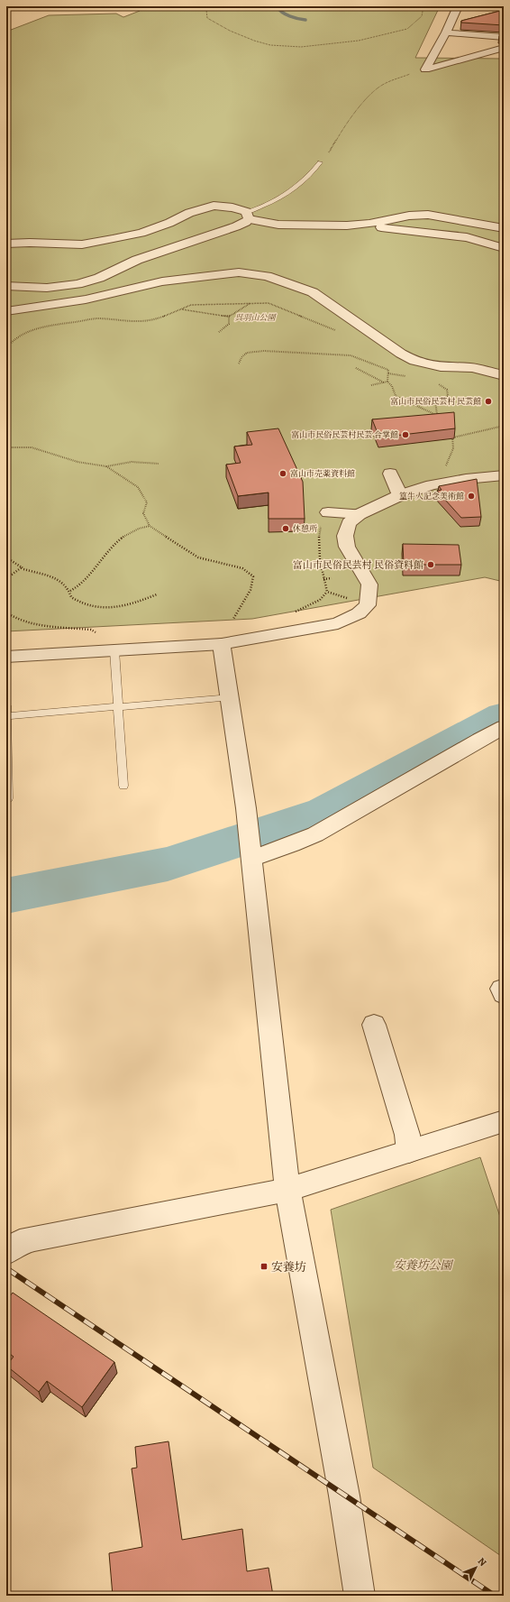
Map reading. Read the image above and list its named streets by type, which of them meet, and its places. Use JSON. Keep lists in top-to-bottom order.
{
  "parks": ["呉羽山公園", "安養坊公園"],
  "places": {
    "other": [
      "富山市民俗民芸村 民芸館",
      "富山市民俗民芸村民芸 合掌館",
      "富山市売薬資料館",
      "篁牛人記念美術館",
      "休憩所",
      "富山市民俗民芸村 民俗資料館"
    ],
    "transit": ["安養坊"]
  },
  "north": "top right"
}
